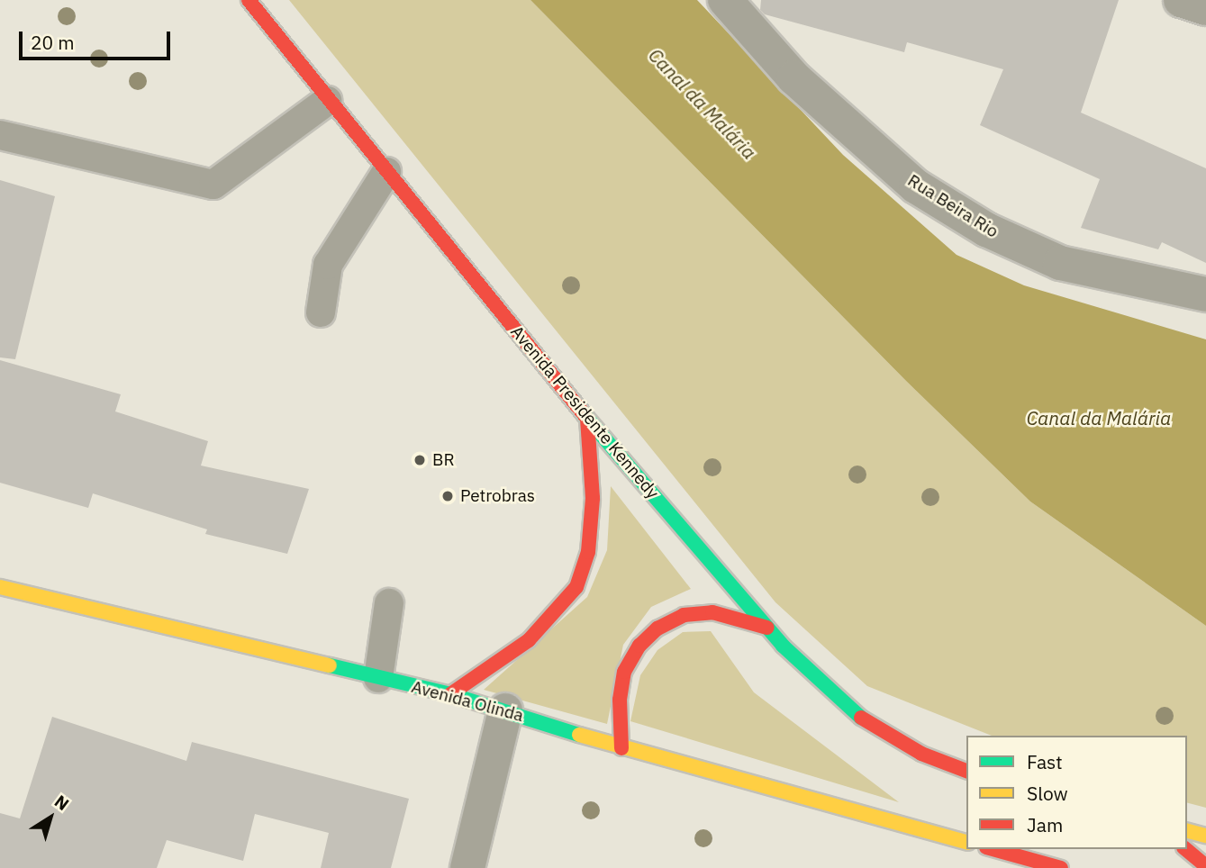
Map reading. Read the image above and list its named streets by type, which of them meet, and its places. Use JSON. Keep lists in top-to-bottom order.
{
  "streets": {
    "main road": ["Avenida Presidente Kennedy", "Avenida Olinda"],
    "street": ["Rua Beira Rio"]
  },
  "water": ["Canal da Malária"],
  "places": ["BR", "Petrobras"],
  "legend": ["Fast", "Slow", "Jam"],
  "scale_bar": "20 m",
  "north": "top right"
}
